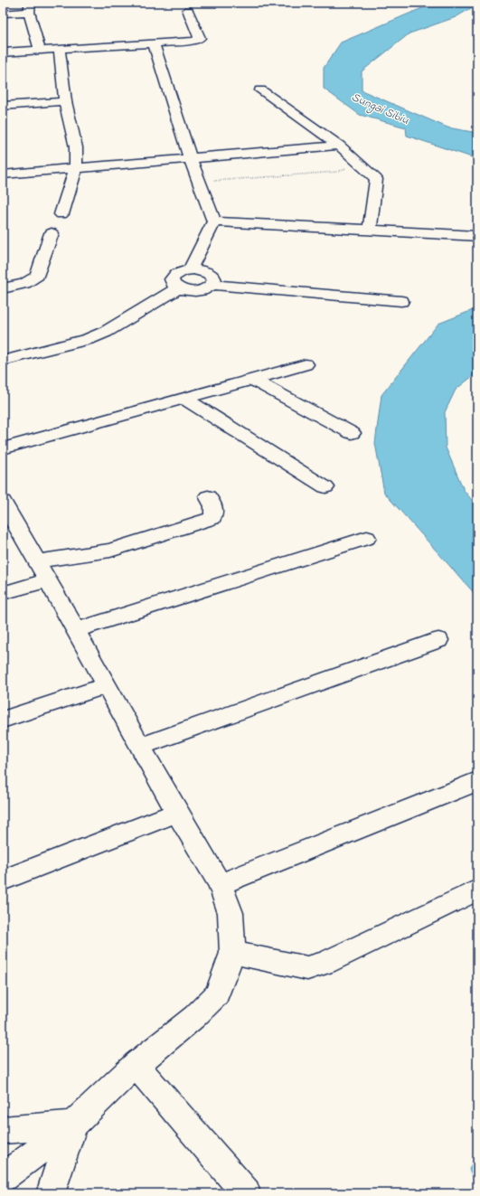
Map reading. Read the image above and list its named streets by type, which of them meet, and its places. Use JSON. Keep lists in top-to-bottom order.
{
  "water": ["Sungai Sibiu"]
}
